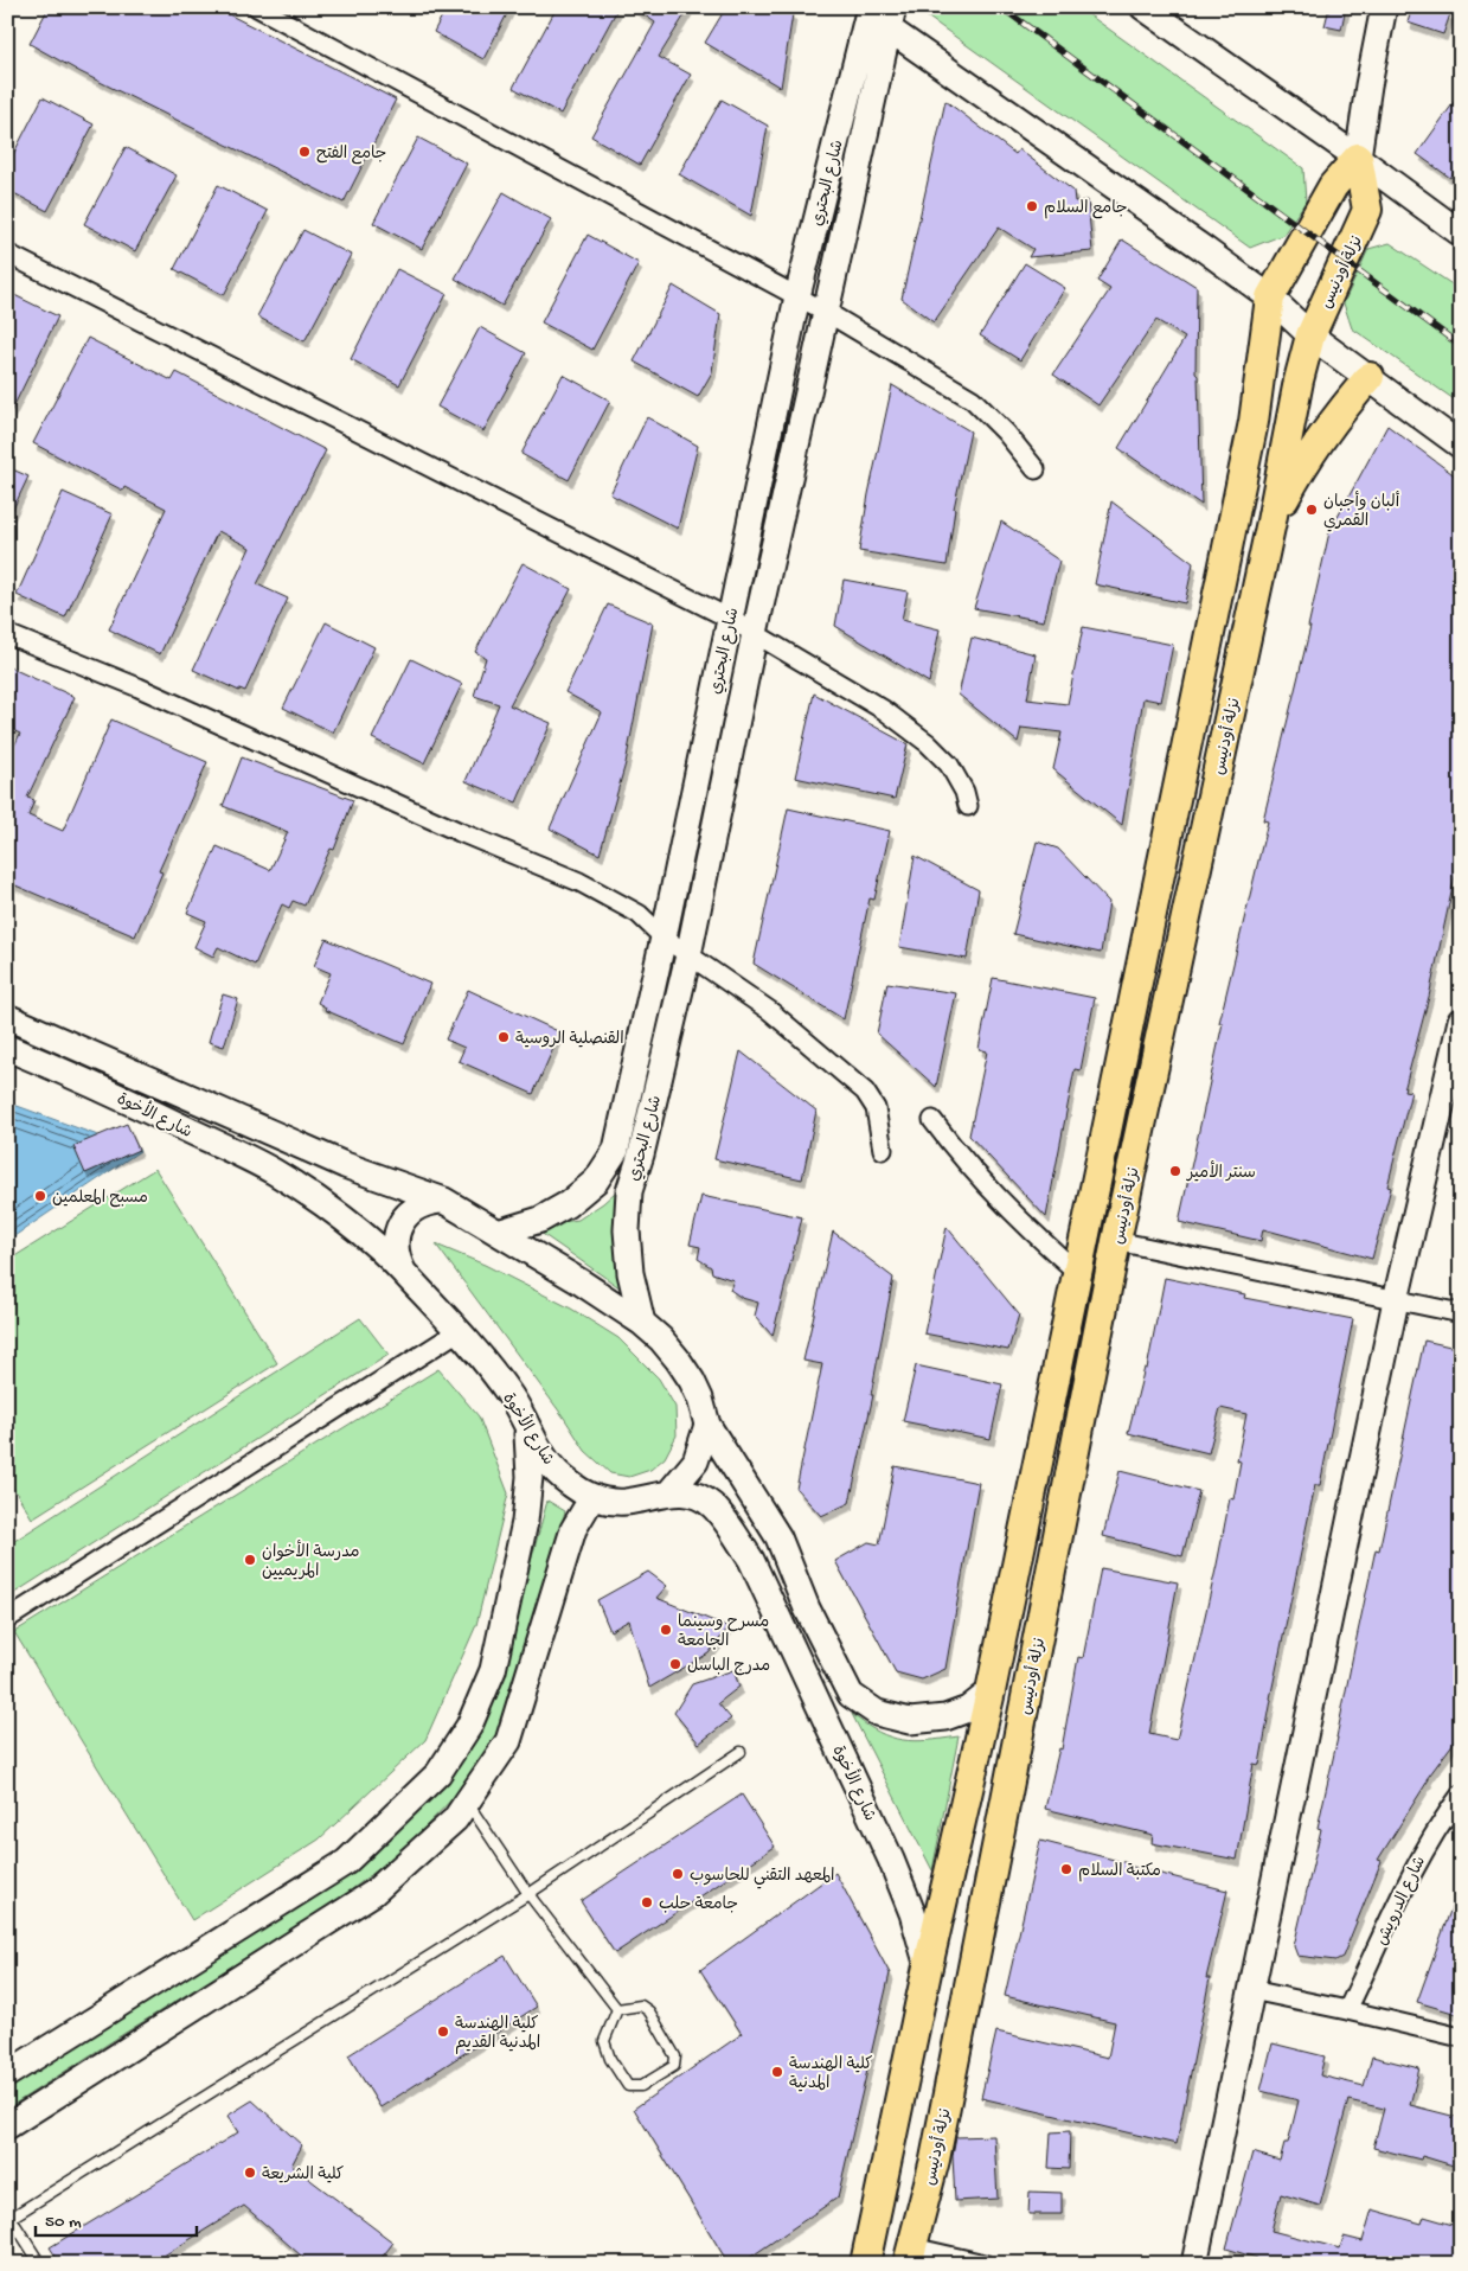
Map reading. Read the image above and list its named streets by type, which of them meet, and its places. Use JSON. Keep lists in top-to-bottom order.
{
  "streets": {
    "main road": ["شارع البحتري", "نزلة أودنيس", "شارع الأخوة"],
    "street": ["شارع الدرويش"]
  },
  "crossings": [
    ["شارع البحتري", "شارع الأخوة"]
  ],
  "places": [
    "جامع الفتح",
    "جامع السلام",
    "ألبان وأجبان القمري",
    "القنصلية الروسية",
    "سنتر الأمير",
    "مسبح المعلمين",
    "مدرسة الأخوان المريميين",
    "مسرح وسينما الجامعة",
    "مدرج الباسل",
    "مكتبة السلام",
    "المعهد التقني للحاسوب",
    "جامعة حلب",
    "كلية الهندسة المدنية القديم",
    "كلية الهندسة المدنية",
    "كلية الشريعة"
  ],
  "scale_bar": "50 m"
}
